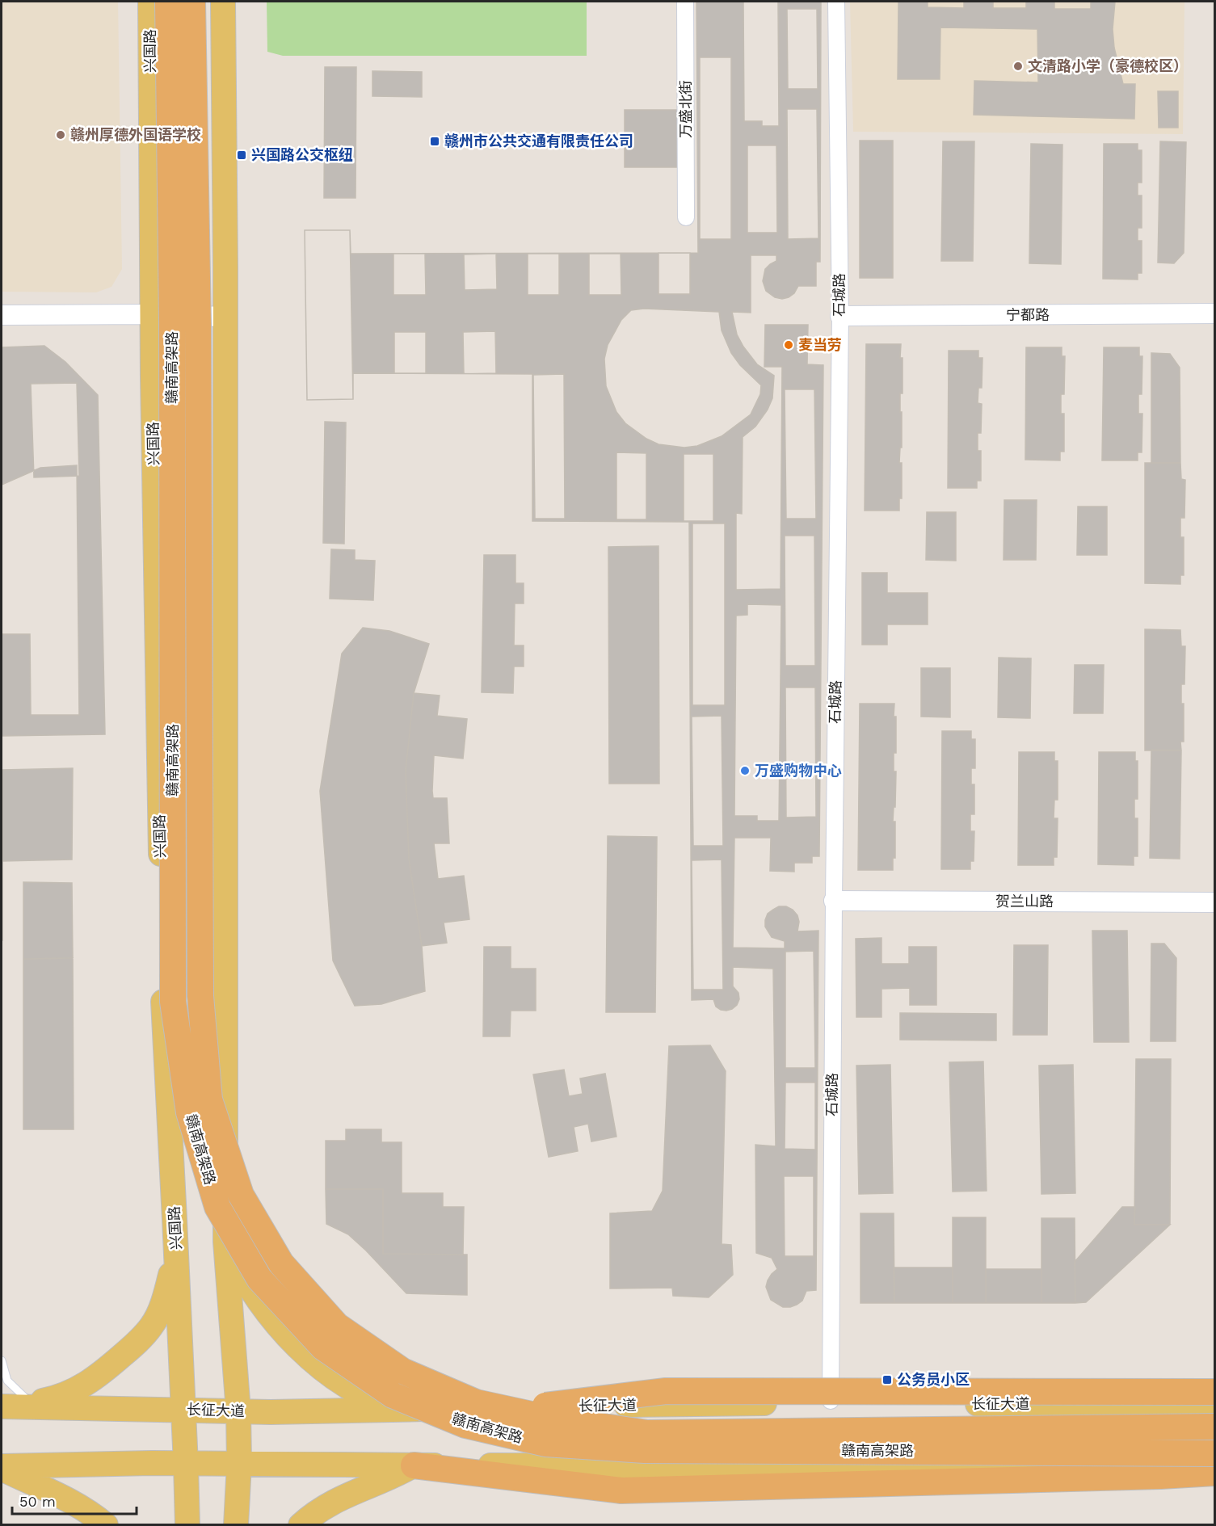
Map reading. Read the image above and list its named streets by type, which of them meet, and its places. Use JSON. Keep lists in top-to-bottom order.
{
  "streets": {
    "highway": ["赣南高架路"],
    "main road": ["兴国路", "长征大道"],
    "street": [
      "万盛北街",
      "石城路",
      "宁都路",
      "贺兰山路"
    ]
  },
  "crossings": [
    ["兴国路", "长征大道"],
    ["石城路", "宁都路"],
    ["石城路", "贺兰山路"],
    ["石城路", "长征大道"]
  ],
  "places": {
    "other": [
      "文清路小学（豪德校区）",
      "赣州厚德外国语学校",
      "麦当劳",
      "万盛购物中心"
    ],
    "transit": ["赣州市公共交通有限责任公司", "兴国路公交枢纽", "公务员小区"]
  },
  "scale_bar": "50 m"
}
